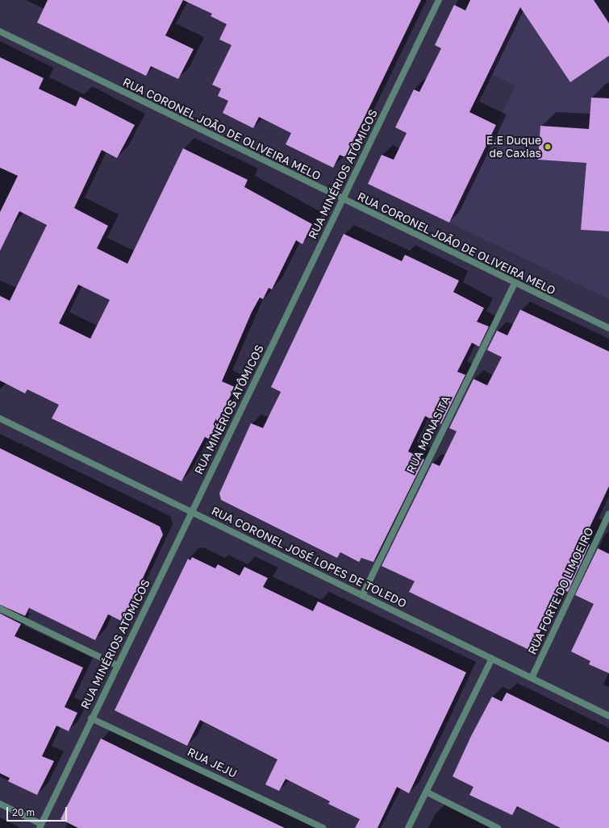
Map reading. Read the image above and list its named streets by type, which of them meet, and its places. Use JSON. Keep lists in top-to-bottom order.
{
  "streets": {
    "street": [
      "RUA CORONEL JOÃO DE OLIVEIRA MELO",
      "RUA MINÉRIOS ATÔMICOS",
      "RUA MONASITA",
      "RUA CORONEL JOSÉ LOPES DE TOLEDO",
      "RUA FORTE DO LIMOEIRO",
      "RUA JEJU"
    ]
  },
  "crossings": [
    ["RUA CORONEL JOÃO DE OLIVEIRA MELO", "RUA MINÉRIOS ATÔMICOS"],
    ["RUA CORONEL JOÃO DE OLIVEIRA MELO", "RUA MONASITA"],
    ["RUA MINÉRIOS ATÔMICOS", "RUA CORONEL JOSÉ LOPES DE TOLEDO"],
    ["RUA MINÉRIOS ATÔMICOS", "RUA JEJU"],
    ["RUA MONASITA", "RUA CORONEL JOSÉ LOPES DE TOLEDO"],
    ["RUA CORONEL JOSÉ LOPES DE TOLEDO", "RUA FORTE DO LIMOEIRO"]
  ],
  "places": ["E.E Duque de Caxias"],
  "scale_bar": "20 m"
}
